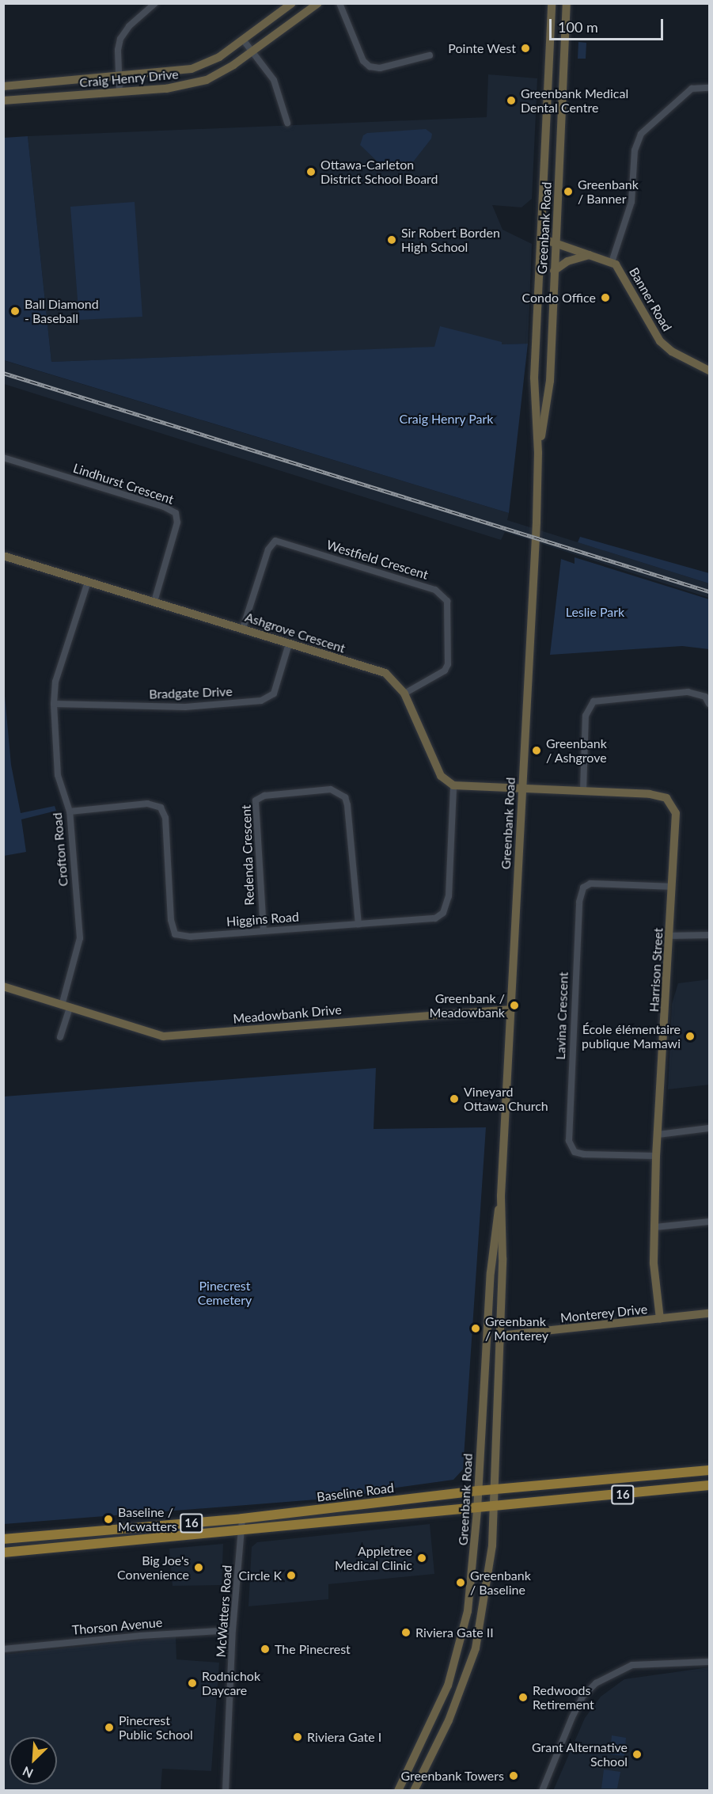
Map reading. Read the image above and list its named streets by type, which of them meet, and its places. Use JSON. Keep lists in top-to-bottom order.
{
  "streets": {
    "main road": ["Baseline Road", "16"],
    "street": [
      "Craig Henry Drive",
      "Greenbank Road",
      "Banner Road",
      "Lindhurst Crescent",
      "Westfield Crescent",
      "Ashgrove Crescent",
      "Bradgate Drive",
      "Crofton Road",
      "Redenda Crescent",
      "Higgins Road",
      "Harrison Street",
      "Meadowbank Drive",
      "Lavina Crescent",
      "Monterey Drive",
      "McWatters Road",
      "Thorson Avenue"
    ]
  },
  "crossings": [
    ["Greenbank Road", "Banner Road"],
    ["Greenbank Road", "Harrison Street"],
    ["Greenbank Road", "Meadowbank Drive"],
    ["Greenbank Road", "Monterey Drive"],
    ["Greenbank Road", "Baseline Road"],
    ["Lindhurst Crescent", "Ashgrove Crescent"],
    ["Westfield Crescent", "Ashgrove Crescent"],
    ["Ashgrove Crescent", "Bradgate Drive"],
    ["Ashgrove Crescent", "Crofton Road"],
    ["Ashgrove Crescent", "Higgins Road"],
    ["Bradgate Drive", "Crofton Road"],
    ["Crofton Road", "Higgins Road"],
    ["Crofton Road", "Meadowbank Drive"],
    ["Redenda Crescent", "Higgins Road"],
    ["Harrison Street", "Lavina Crescent"],
    ["Harrison Street", "Monterey Drive"],
    ["Baseline Road", "McWatters Road"],
    ["McWatters Road", "Thorson Avenue"]
  ],
  "parks": ["Craig Henry Park", "Leslie Park", "Pinecrest Cemetery"],
  "places": [
    "Pointe West",
    "Greenbank Medical Dental Centre",
    "Ottawa-Carleton District School Board",
    "Greenbank / Banner",
    "Sir Robert Borden High School",
    "Condo Office",
    "Ball Diamond - Baseball",
    "Greenbank / Ashgrove",
    "Greenbank / Meadowbank",
    "École élémentaire publique Mamawi",
    "Vineyard Ottawa Church",
    "Greenbank / Monterey",
    "Baseline / Mcwatters",
    "Appletree Medical Clinic",
    "Big Joe's Convenience",
    "Circle K",
    "Greenbank / Baseline",
    "Riviera Gate II",
    "The Pinecrest",
    "Rodnichok Daycare",
    "Redwoods Retirement",
    "Pinecrest Public School",
    "Riviera Gate I",
    "Grant Alternative School",
    "Greenbank Towers"
  ],
  "scale_bar": "100 m",
  "north": "bottom left"
}
